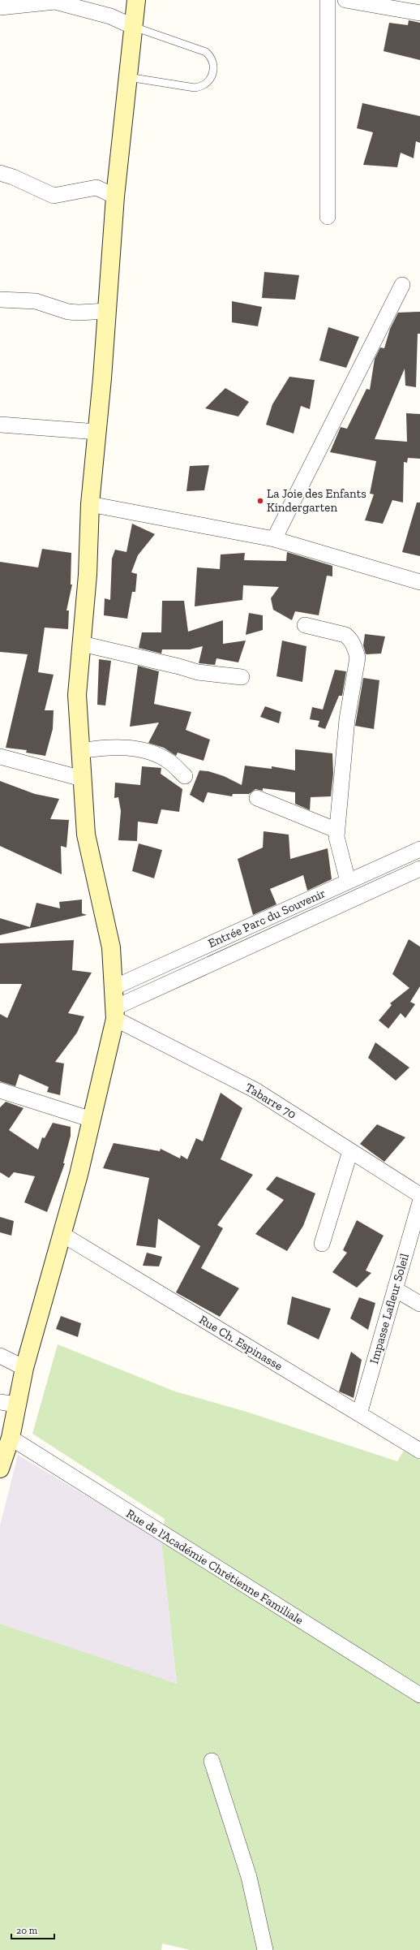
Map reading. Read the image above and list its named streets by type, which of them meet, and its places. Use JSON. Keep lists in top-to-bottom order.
{
  "streets": {
    "street": [
      "Entrée Parc du Souvenir",
      "Tabarre 70",
      "Impasse Lafleur Soleil",
      "Rue Ch. Espinasse",
      "Rue de l'Académie Chrétienne Familiale"
    ]
  },
  "crossings": [
    ["Entrée Parc du Souvenir", "Tabarre 70"],
    ["Impasse Lafleur Soleil", "Rue Ch. Espinasse"]
  ],
  "places": ["La Joie des Enfants Kindergarten"],
  "scale_bar": "20 m"
}
